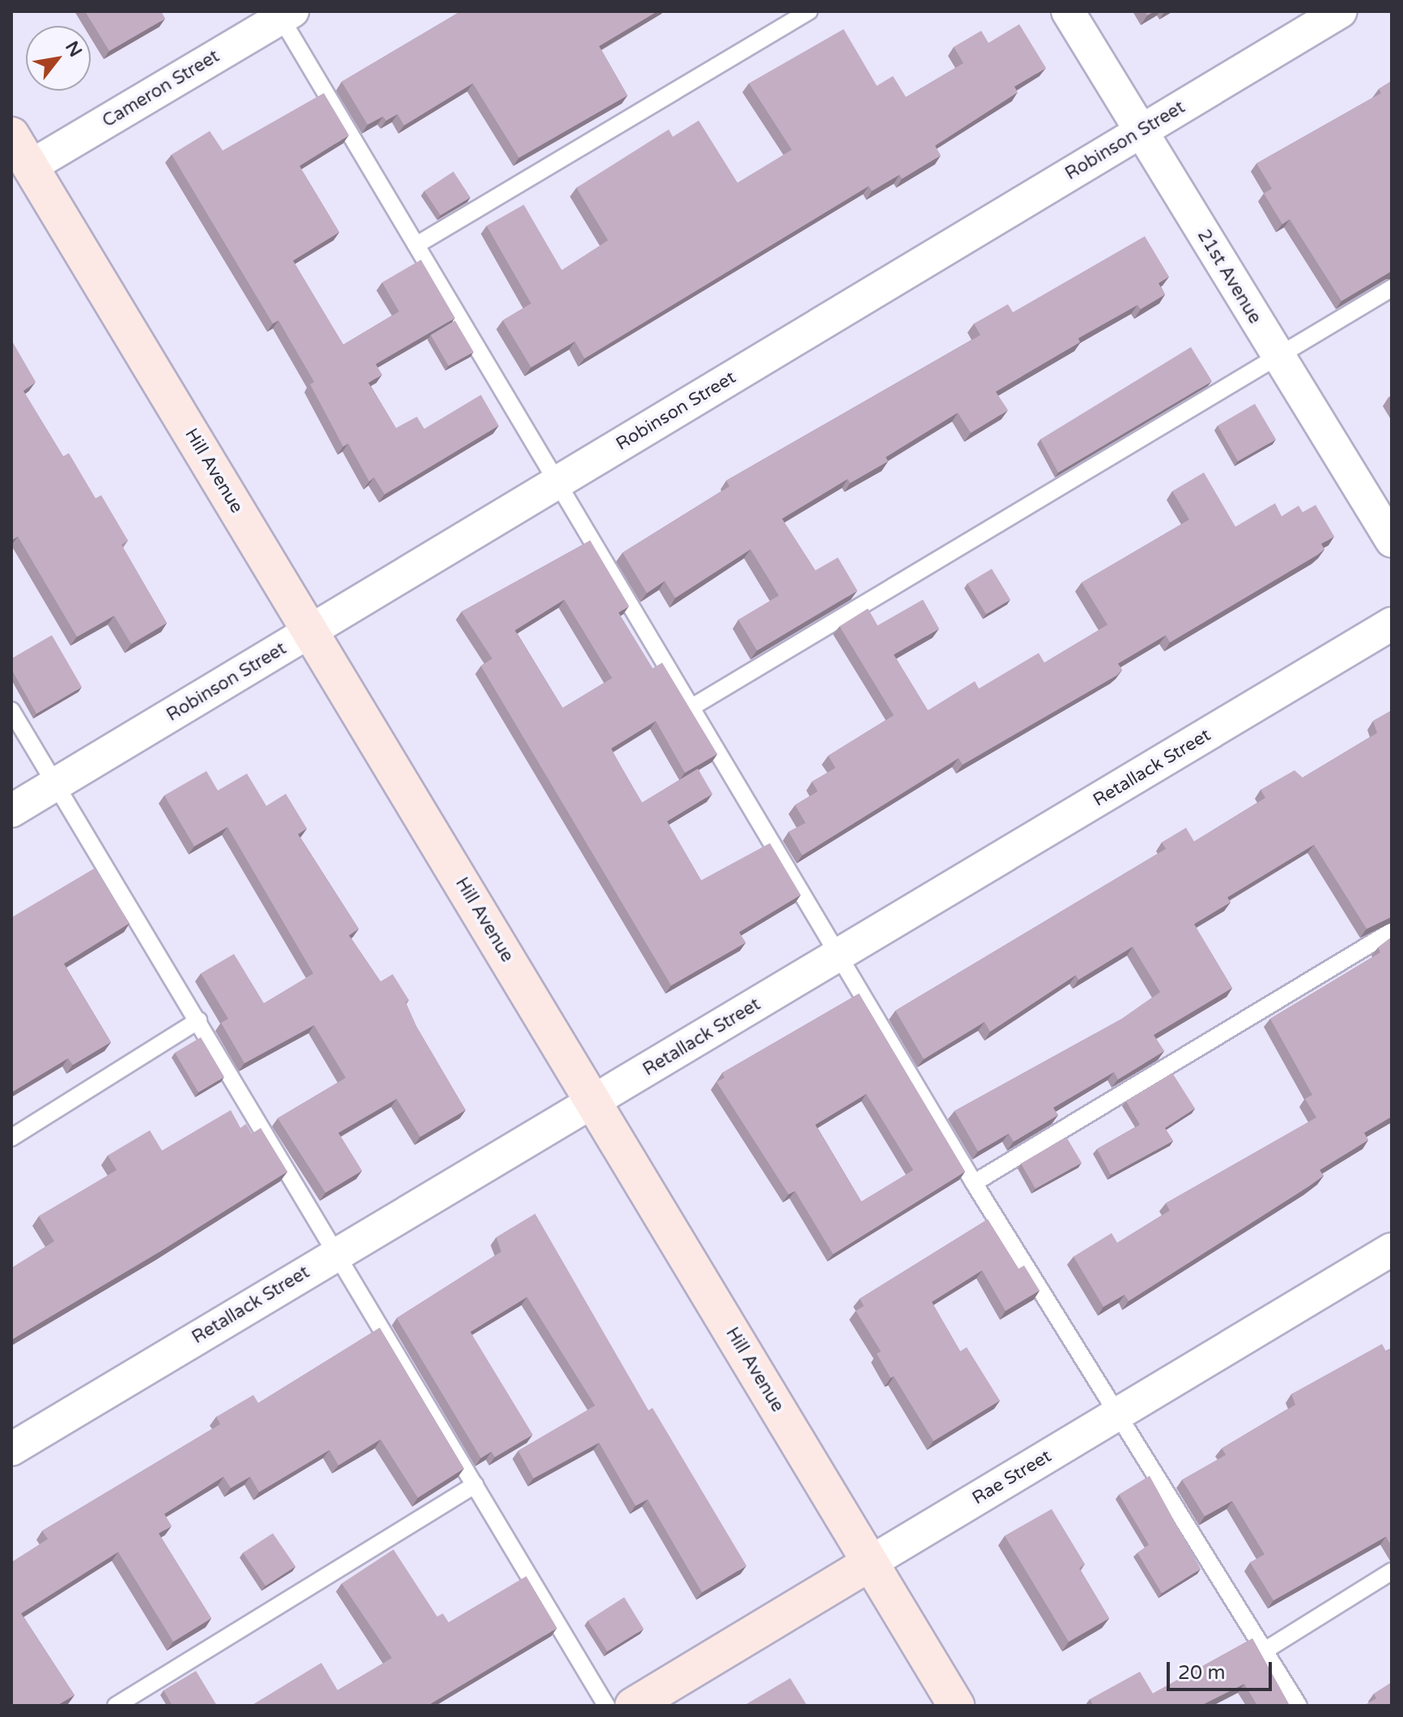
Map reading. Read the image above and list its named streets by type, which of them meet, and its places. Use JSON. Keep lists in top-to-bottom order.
{
  "streets": {
    "street": [
      "Cameron Street",
      "Robinson Street",
      "21st Avenue",
      "Hill Avenue",
      "Retallack Street",
      "Rae Street"
    ]
  },
  "crossings": [
    ["Cameron Street", "Hill Avenue"],
    ["Robinson Street", "21st Avenue"],
    ["Robinson Street", "Hill Avenue"],
    ["Hill Avenue", "Retallack Street"],
    ["Hill Avenue", "Rae Street"]
  ],
  "scale_bar": "20 m",
  "north": "top right"
}
